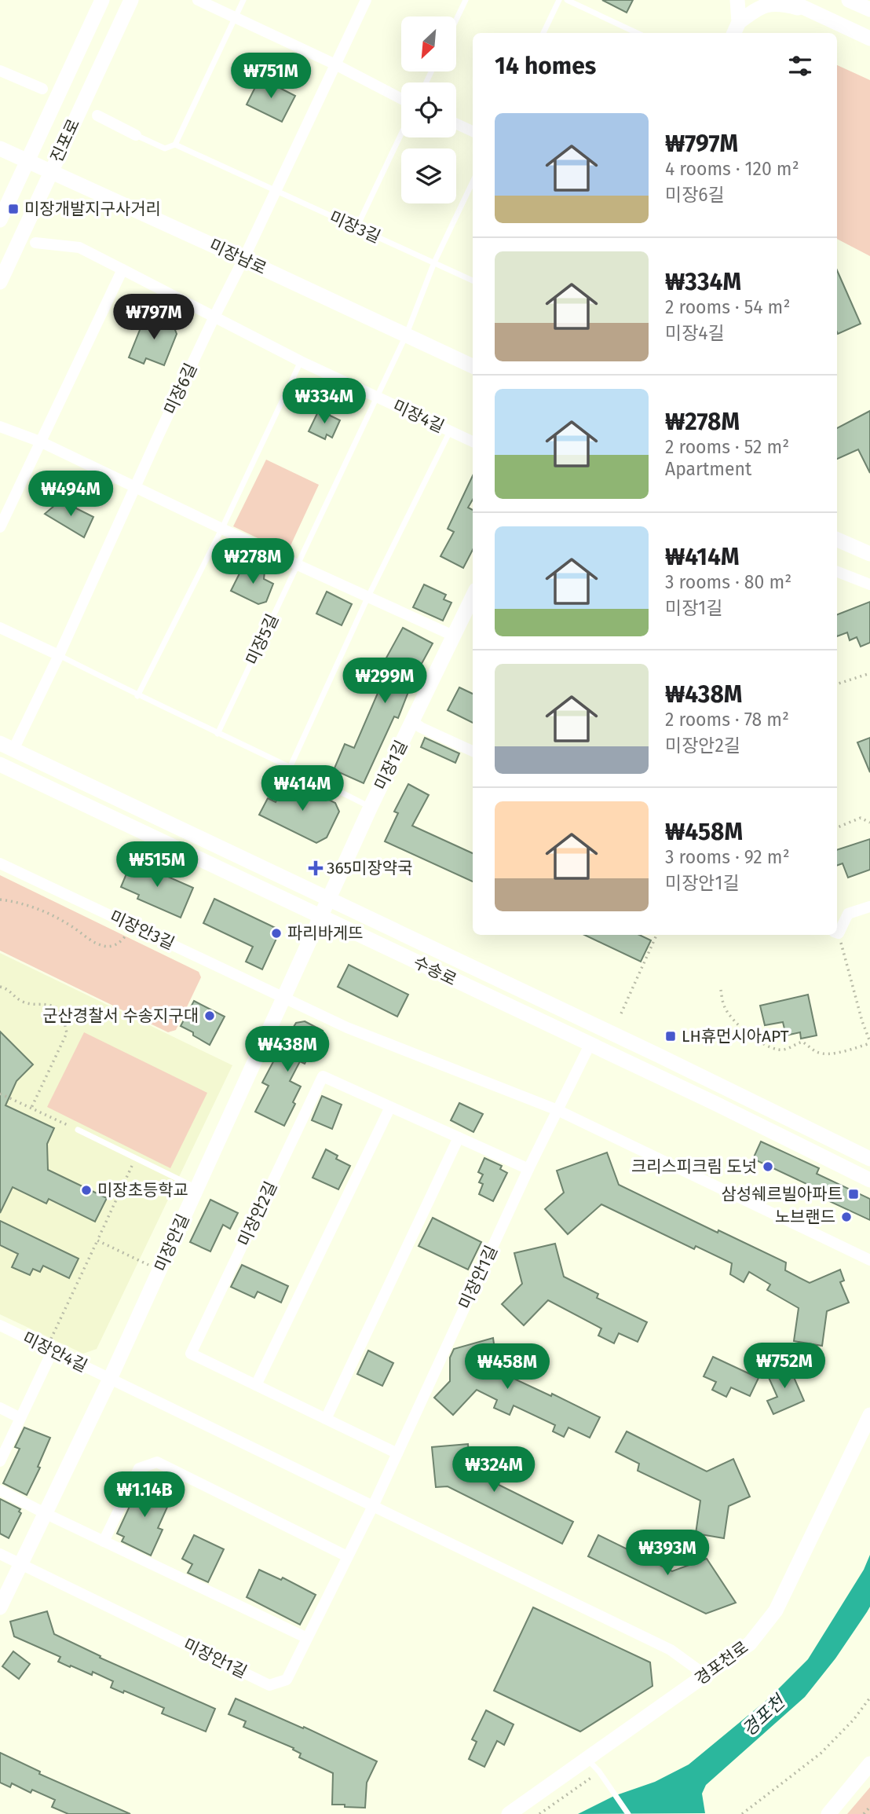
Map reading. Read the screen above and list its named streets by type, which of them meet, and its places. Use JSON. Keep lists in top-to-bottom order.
{
  "streets": {
    "street": [
      "진포로",
      "미장남로",
      "미장6길",
      "미장4길",
      "미장1길",
      "미장안3길",
      "수송로",
      "미장안2길",
      "미장안길",
      "미장안1길",
      "미장안4길",
      "경포천로"
    ],
    "lane": ["미장3길", "미장5길"]
  },
  "crossings": [
    ["진포로", "미장남로"],
    ["미장3길", "미장6길"],
    ["미장3길", "미장5길"],
    ["미장남로", "미장6길"],
    ["미장남로", "미장5길"],
    ["미장6길", "미장4길"],
    ["미장6길", "수송로"],
    ["미장4길", "미장5길"],
    ["미장1길", "수송로"],
    ["미장1길", "미장안길"],
    ["미장안3길", "미장안길"],
    ["수송로", "미장안길"],
    ["수송로", "미장안1길"],
    ["미장안2길", "미장안1길"],
    ["미장안길", "미장안1길"],
    ["미장안길", "미장안4길"]
  ],
  "water": ["경포천"],
  "places": {
    "transit": ["미장개발지구사거리", "LH휴먼시아APT", "삼성쉐르빌아파트"],
    "health": ["365미장약국"],
    "other": [
      "파리바게뜨",
      "군산경찰서 수송지구대",
      "크리스피크림 도넛",
      "미장초등학교",
      "노브랜드"
    ]
  },
  "north": "bottom left",
  "page": {
    "heading": "14 homes",
    "price": [
      "₩751M",
      "₩797M",
      "₩334M",
      "₩494M",
      "₩278M",
      "₩299M",
      "₩414M",
      "₩515M",
      "₩438M",
      "₩752M",
      "₩458M",
      "₩324M",
      "₩1.14B",
      "₩393M"
    ],
    "list": [
      {
        "name": "₩797M",
        "note": "4 rooms · 120 m² · 미장6길"
      },
      {
        "name": "₩334M",
        "note": "2 rooms · 54 m² · 미장4길"
      },
      {
        "name": "₩278M",
        "note": "2 rooms · 52 m² · Apartment"
      },
      {
        "name": "₩414M",
        "note": "3 rooms · 80 m² · 미장1길"
      },
      {
        "name": "₩438M",
        "note": "2 rooms · 78 m² · 미장안2길"
      },
      {
        "name": "₩458M",
        "note": "3 rooms · 92 m² · 미장안1길"
      }
    ]
  }
}
